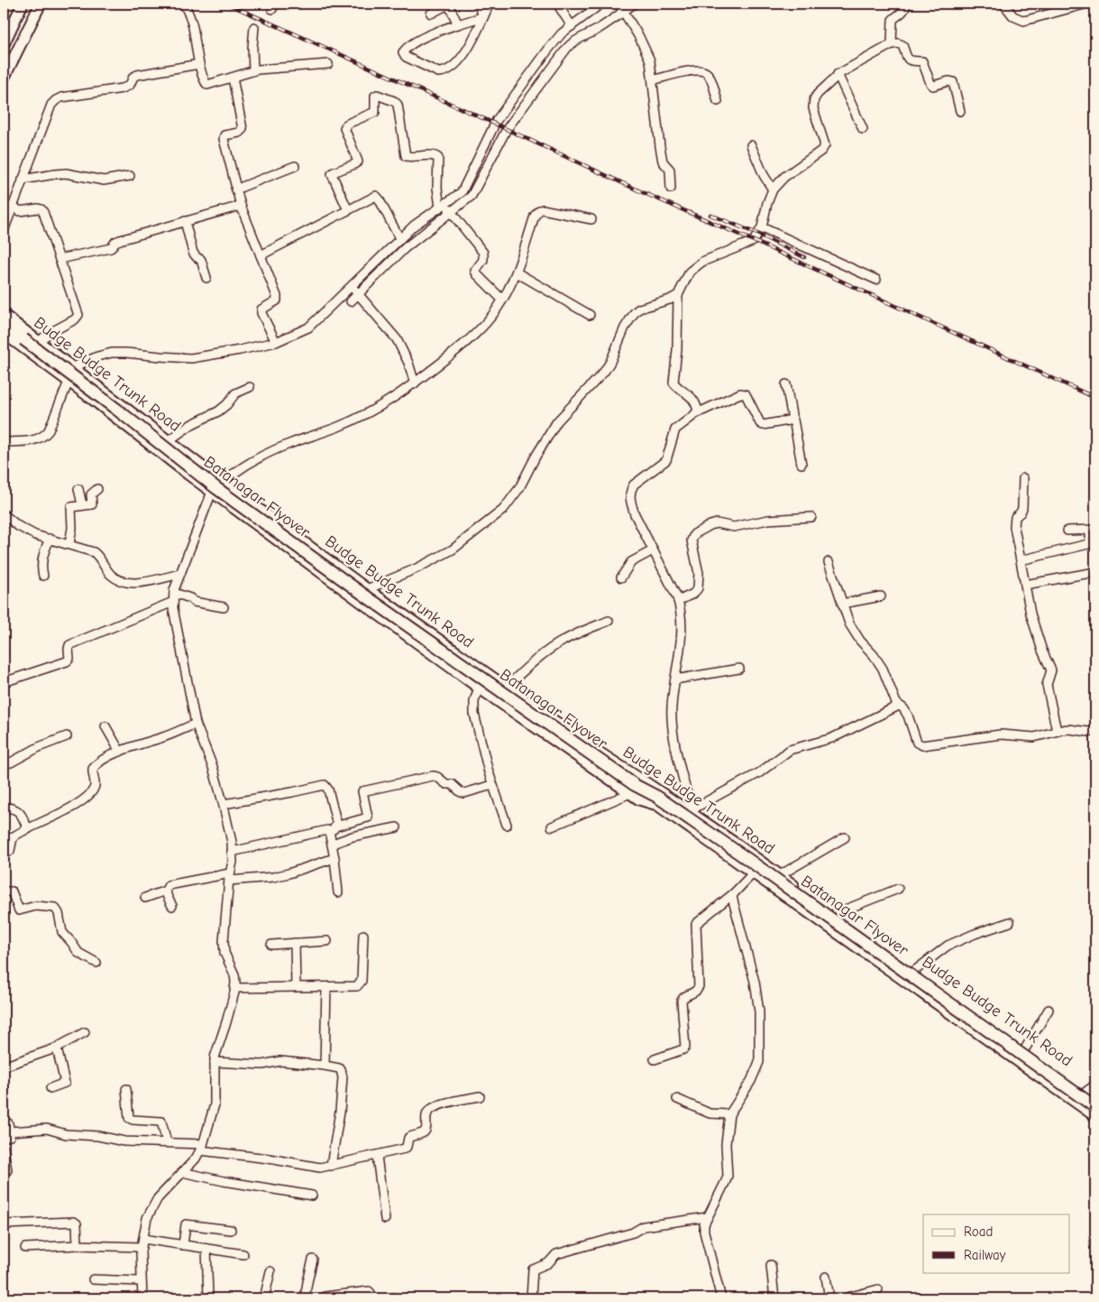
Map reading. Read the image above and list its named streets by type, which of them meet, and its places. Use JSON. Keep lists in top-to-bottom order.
{
  "streets": {
    "main road": ["Batanagar Flyover"],
    "street": ["Budge Budge Trunk Road"]
  },
  "legend": ["Road", "Railway"]
}
